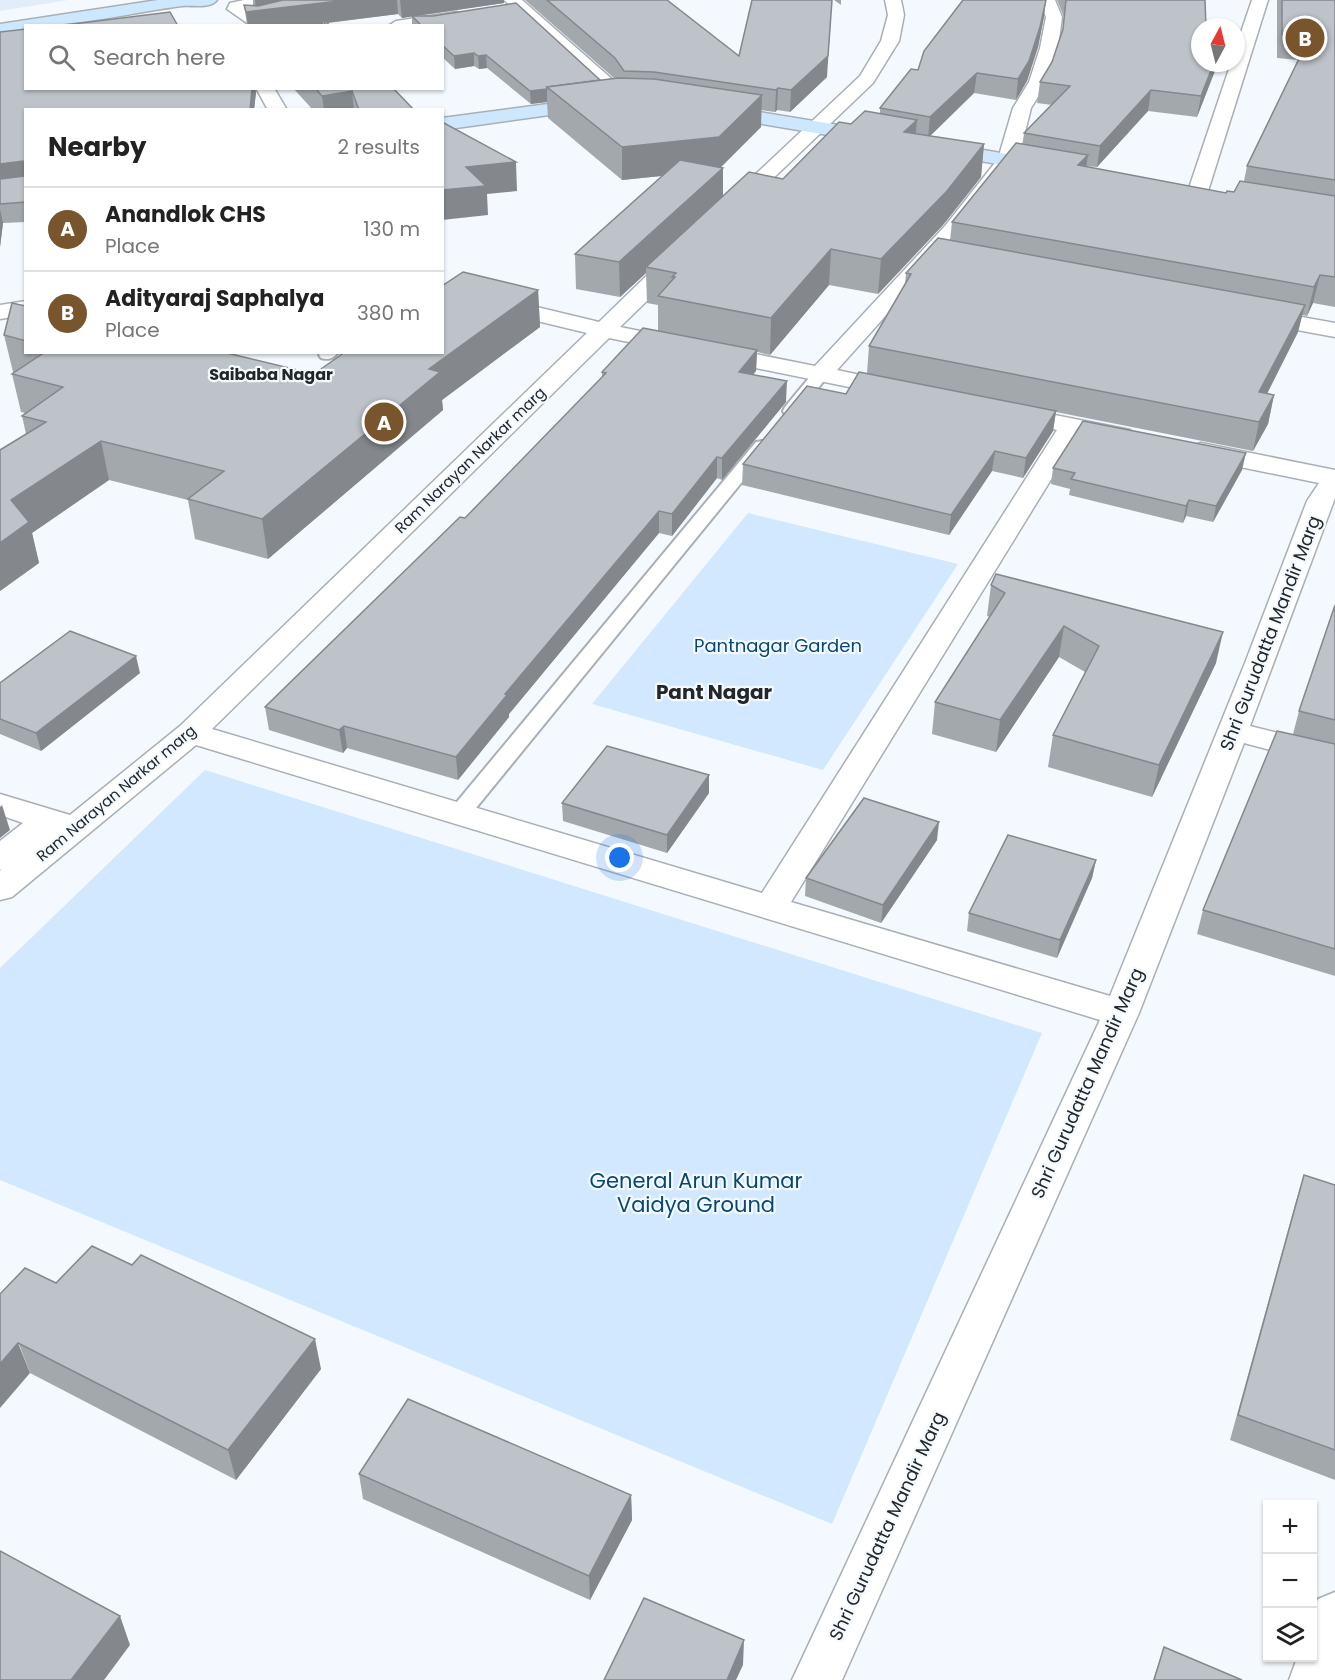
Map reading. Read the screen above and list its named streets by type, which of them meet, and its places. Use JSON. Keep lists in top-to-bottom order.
{
  "streets": {
    "street": ["Ram Narayan Narkar marg", "Shri Gurudatta Mandir Marg"]
  },
  "districts": ["Saibaba Nagar", "Pant Nagar"],
  "parks": ["Pantnagar Garden", "General Arun Kumar Vaidya Ground"],
  "north": "top",
  "page": {
    "pins": ["B", "A"],
    "search": "Search here",
    "heading": ["Nearby", "2 results"],
    "list": [
      {
        "mark": "A",
        "name": "Anandlok CHS",
        "note": "Place",
        "value": "130 m"
      },
      {
        "mark": "B",
        "name": "Adityaraj Saphalya",
        "note": "Place",
        "value": "380 m"
      }
    ],
    "map_buttons": ["+", "−"]
  }
}
